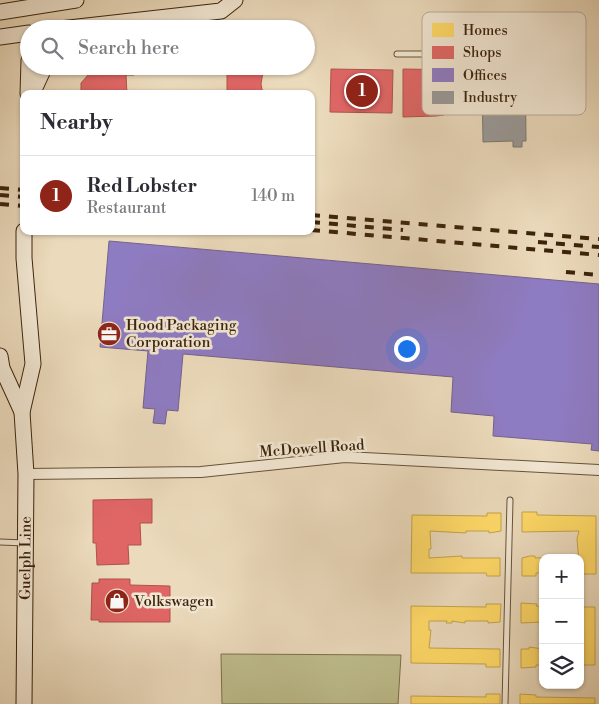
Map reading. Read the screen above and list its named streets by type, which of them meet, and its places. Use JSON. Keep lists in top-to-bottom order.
{
  "streets": {
    "main road": ["Guelph Line"],
    "street": ["McDowell Road"]
  },
  "crossings": [
    ["McDowell Road", "Guelph Line"]
  ],
  "places": {
    "office": ["Hood Packaging Corporation"],
    "shop": ["Volkswagen"]
  },
  "legend": [
    "Homes",
    "Shops",
    "Offices",
    "Industry"
  ],
  "page": {
    "search": "Search here",
    "pins": "1",
    "heading": "Nearby",
    "list": [
      {
        "mark": "1",
        "name": "Red Lobster",
        "note": "Restaurant",
        "value": "140 m"
      }
    ],
    "map_buttons": ["+", "−"]
  }
}
